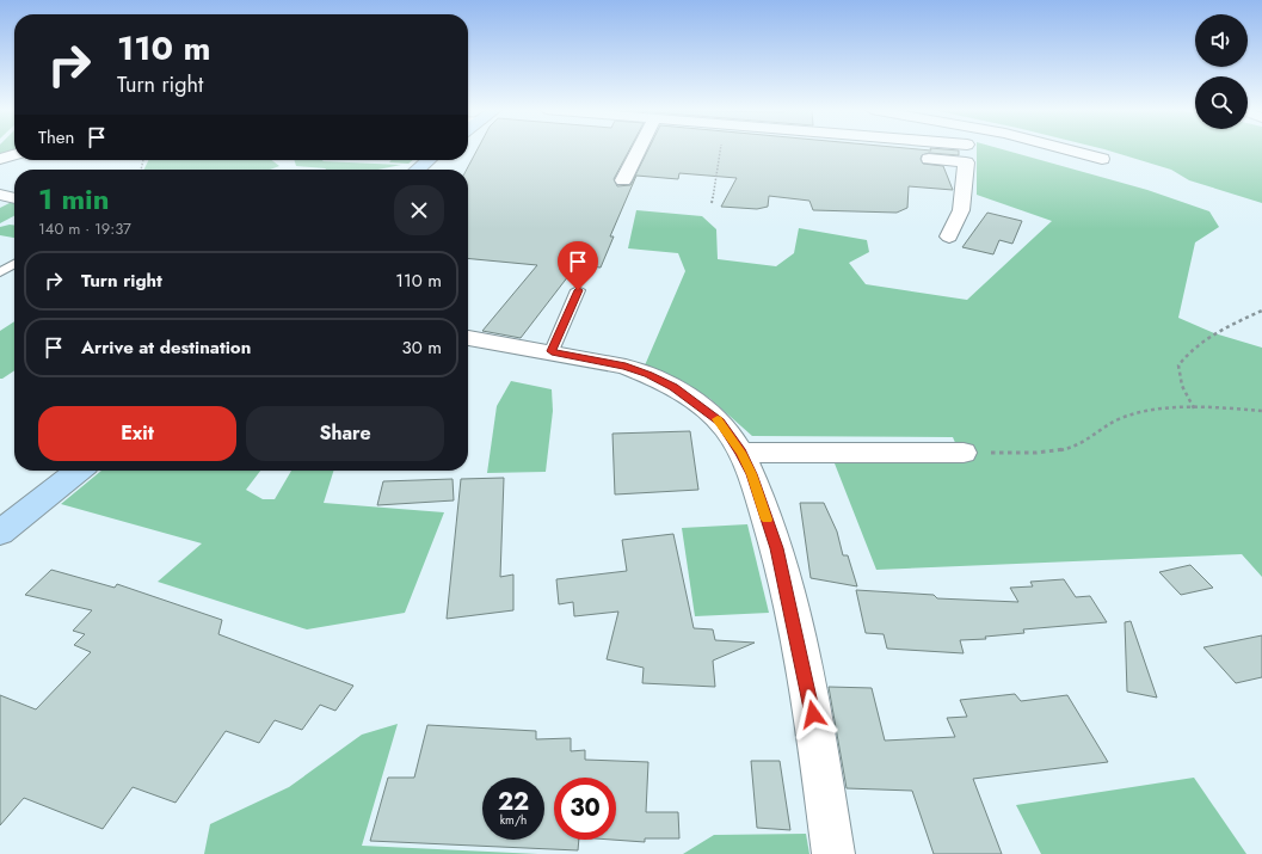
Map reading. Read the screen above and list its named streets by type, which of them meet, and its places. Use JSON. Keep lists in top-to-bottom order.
{
  "page": {
    "turn": ["110 m", "Turn right"],
    "then": "Then",
    "heading": ["1 min", "140 m · 19:37"],
    "list": [
      {
        "name": "Turn right",
        "value": "110 m"
      },
      {
        "name": "Arrive at destination",
        "value": "30 m"
      }
    ],
    "buttons": ["Exit", "Share"],
    "speed": "22 km/h",
    "limit": "30"
  }
}
